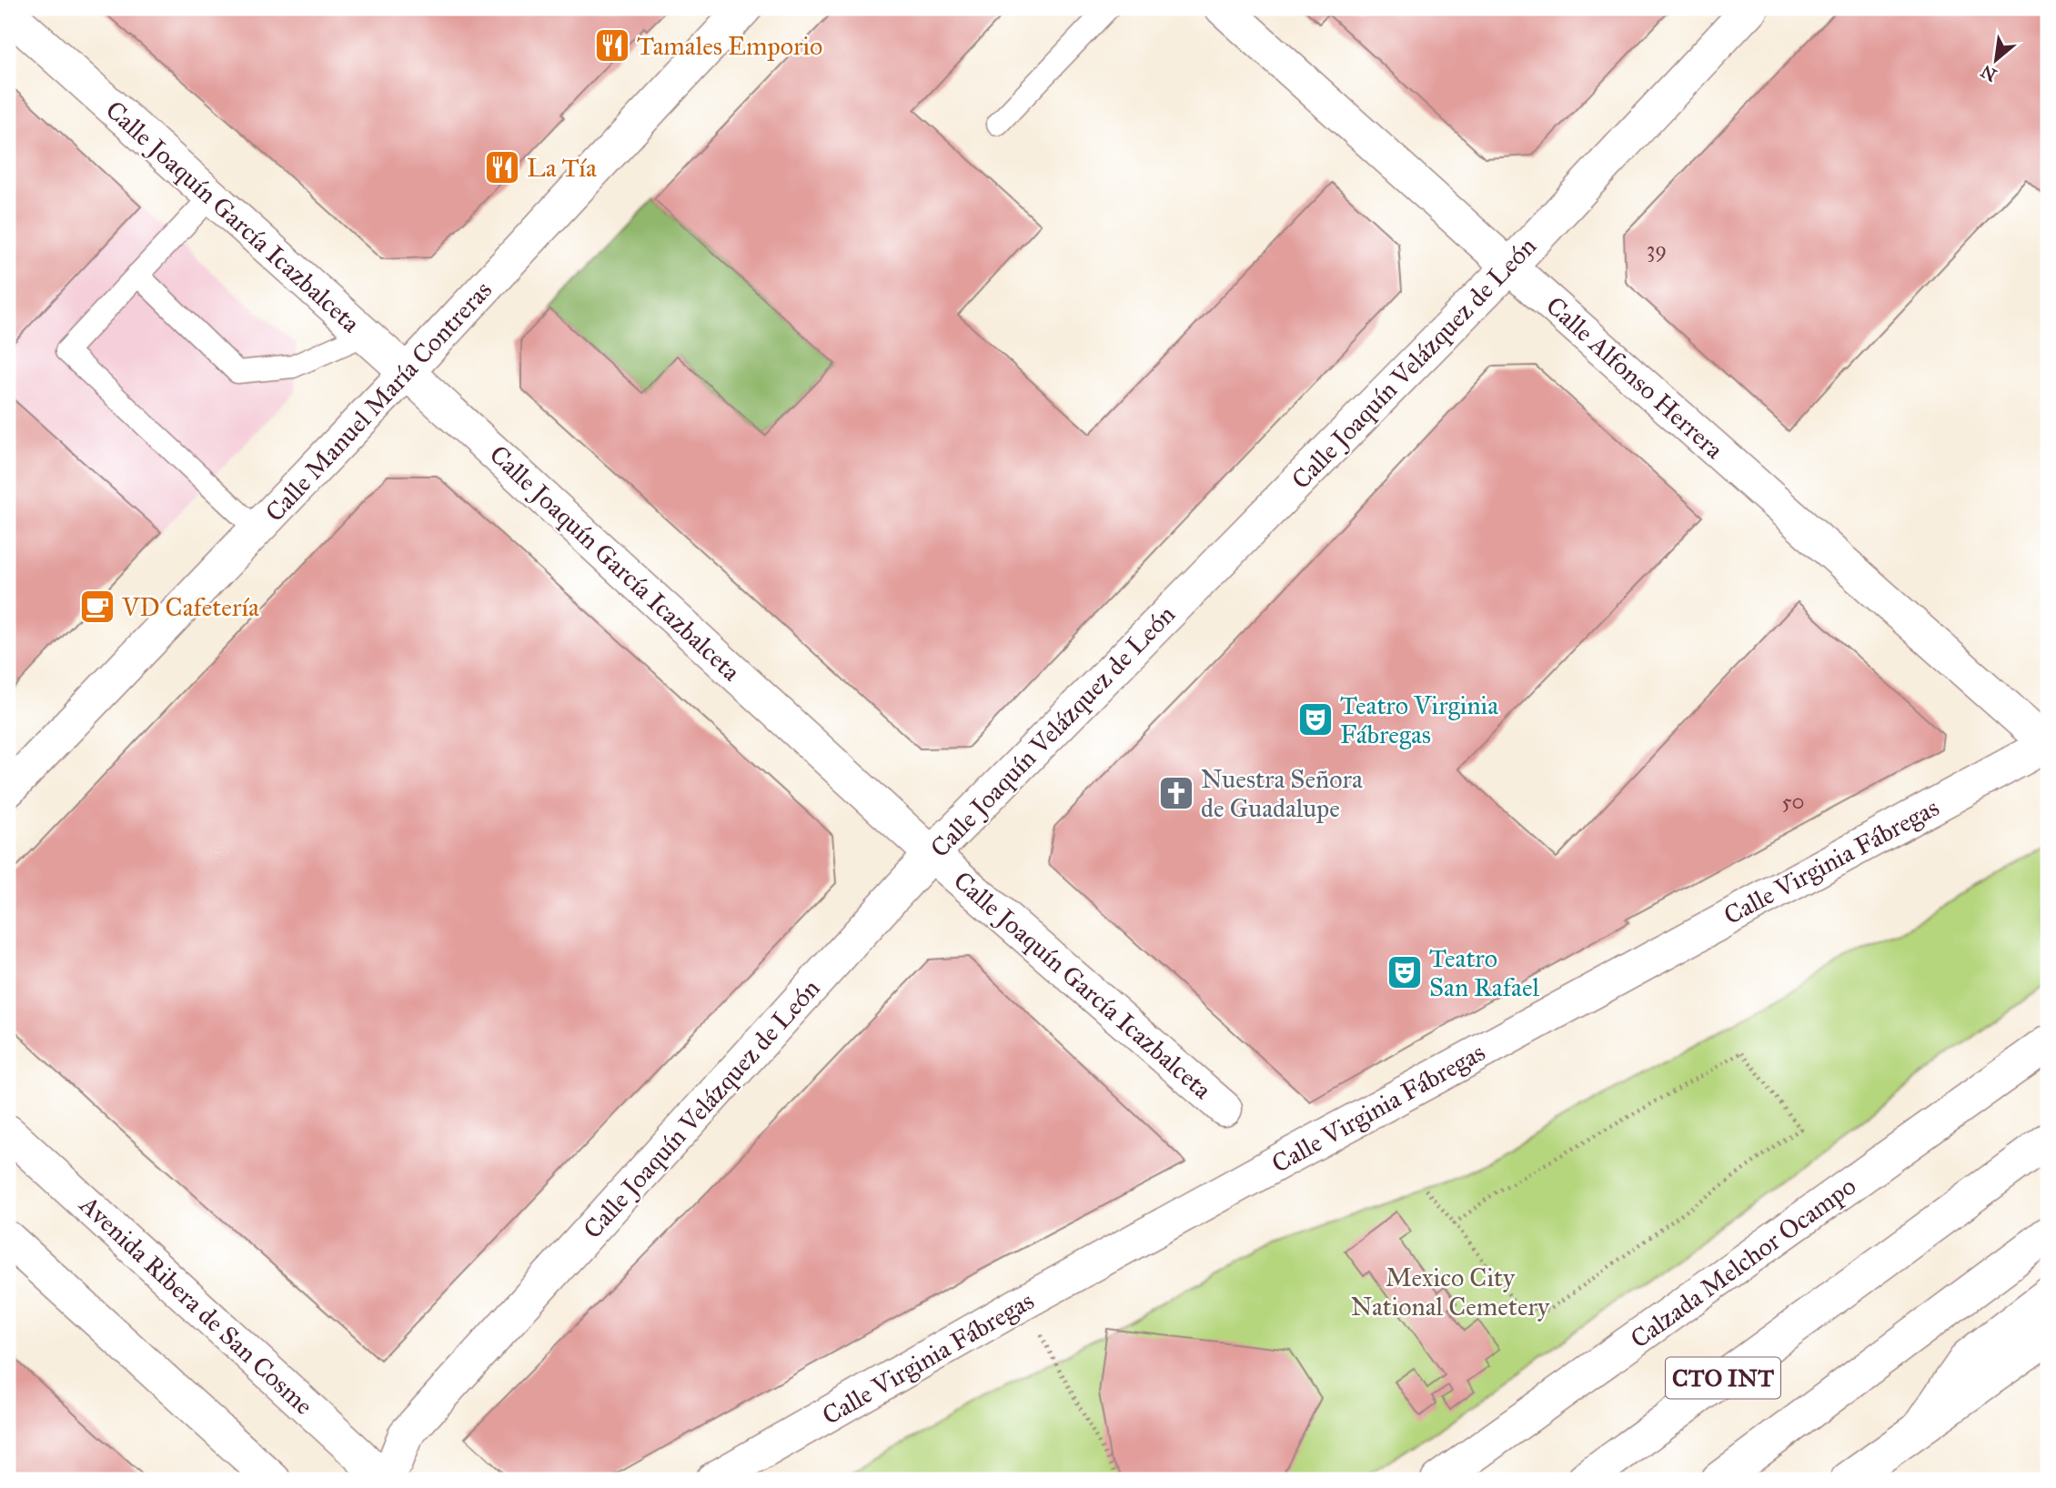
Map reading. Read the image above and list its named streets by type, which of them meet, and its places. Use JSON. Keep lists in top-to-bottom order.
{
  "streets": {
    "main road": [
      "Calle Joaquín García Icazbalceta",
      "Calle Joaquín Velázquez de León",
      "Calle Alfonso Herrera",
      "Calle Manuel María Contreras",
      "Calle Virginia Fábregas",
      "Calzada Melchor Ocampo",
      "Avenida Ribera de San Cosme",
      "CTO INT"
    ]
  },
  "crossings": [
    ["Calle Joaquín García Icazbalceta", "Calle Joaquín Velázquez de León"],
    ["Calle Joaquín García Icazbalceta", "Calle Manuel María Contreras"],
    ["Calle Joaquín Velázquez de León", "Calle Alfonso Herrera"],
    ["Calle Joaquín Velázquez de León", "Avenida Ribera de San Cosme"],
    ["Calle Alfonso Herrera", "Calle Virginia Fábregas"]
  ],
  "parks": ["Mexico City National Cemetery"],
  "places": {
    "restaurant": ["Tamales Emporio", "La Tía"],
    "cafe": ["VD Cafetería"],
    "theatre": ["Teatro Virginia Fábregas", "Teatro San Rafael"],
    "church": ["Nuestra Señora de Guadalupe"]
  },
  "house_numbers": ["39", "50"],
  "north": "bottom left"
}
